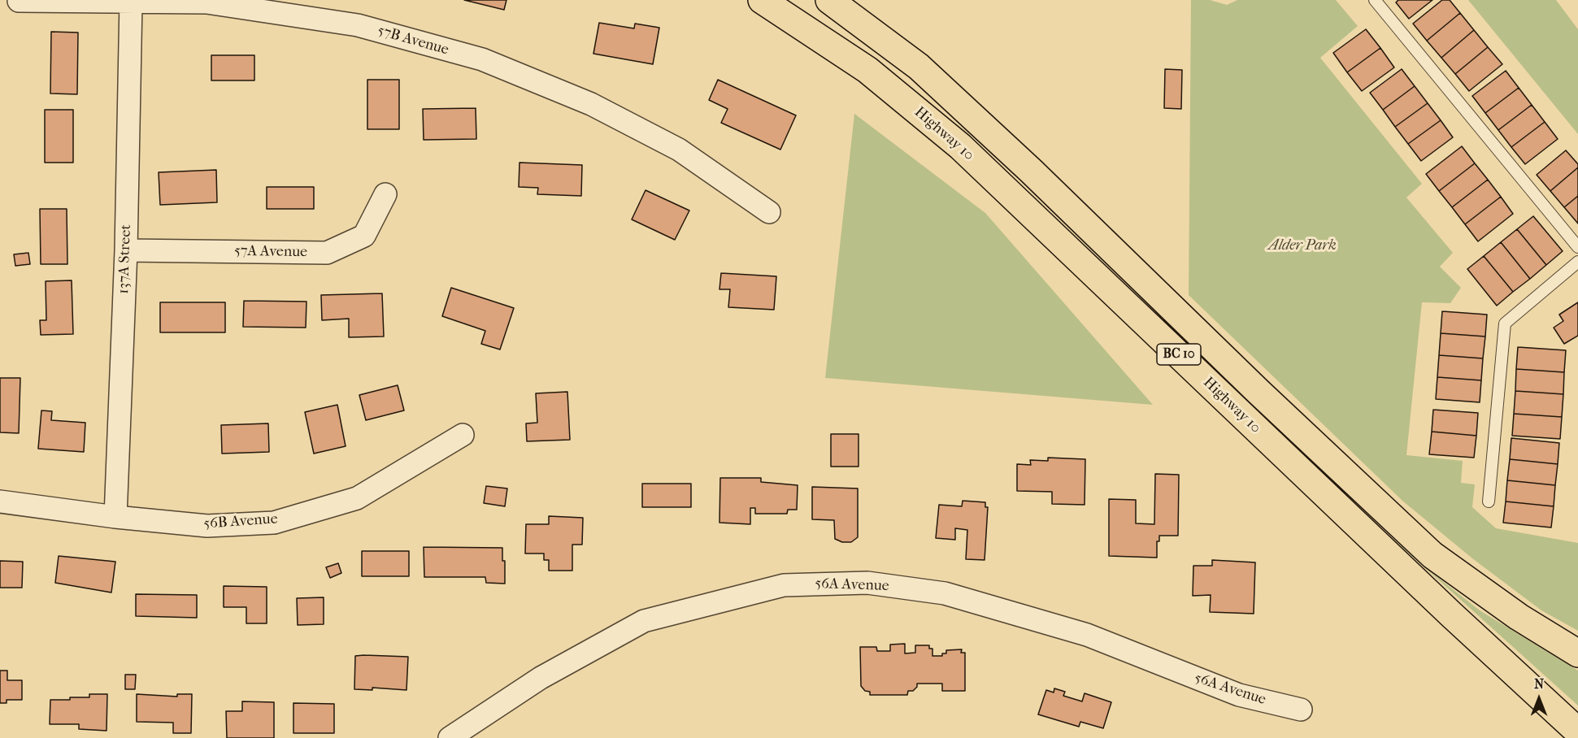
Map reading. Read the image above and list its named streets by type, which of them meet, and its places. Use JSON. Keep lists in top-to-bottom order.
{
  "streets": {
    "highway": ["Highway 10", "BC 10"],
    "street": [
      "57B Avenue",
      "57A Avenue",
      "137A Street",
      "56B Avenue",
      "56A Avenue"
    ]
  },
  "crossings": [
    ["57B Avenue", "137A Street"],
    ["57A Avenue", "137A Street"],
    ["137A Street", "56B Avenue"]
  ],
  "parks": ["Alder Park"],
  "north": "top"
}
